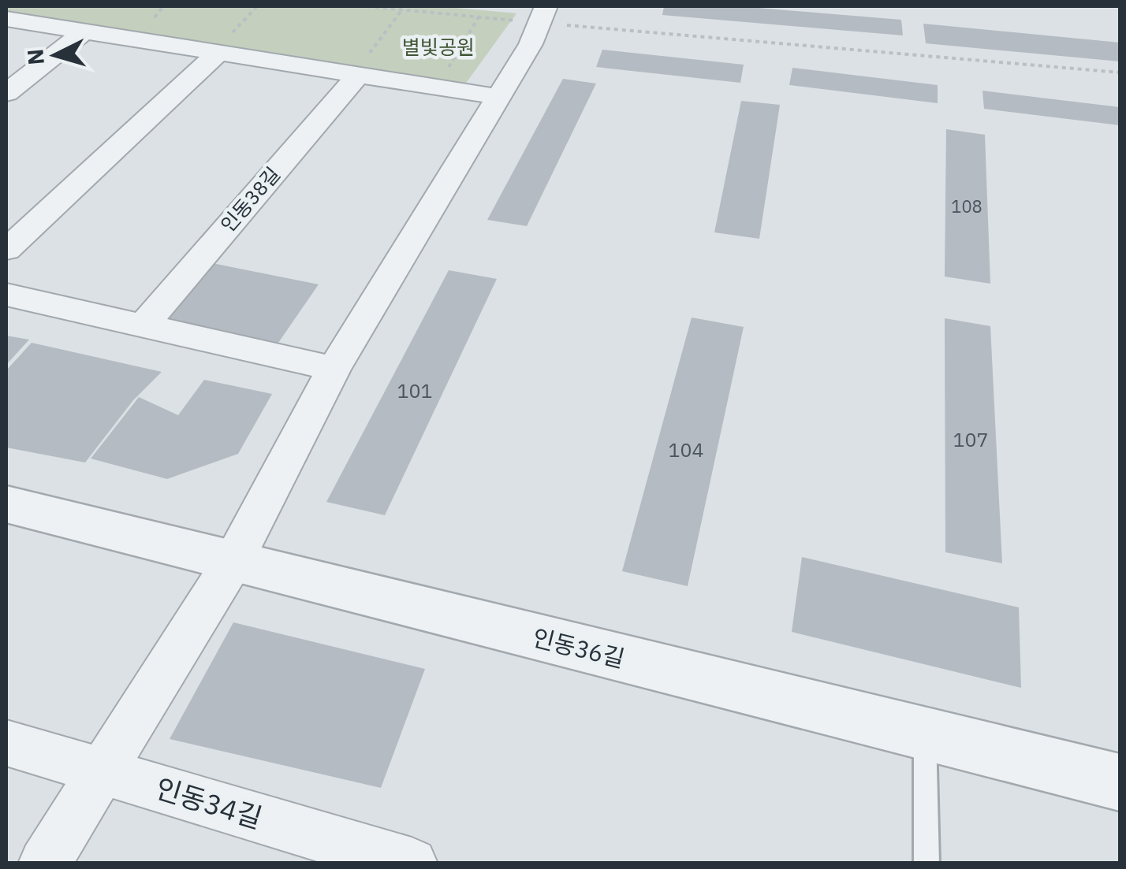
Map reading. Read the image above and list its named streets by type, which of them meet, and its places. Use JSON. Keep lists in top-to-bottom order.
{
  "streets": {
    "street": ["인동38길", "인동36길", "인동34길"]
  },
  "parks": ["별빛공원"],
  "house_numbers": [
    "108",
    "101",
    "107",
    "104"
  ],
  "north": "left"
}
